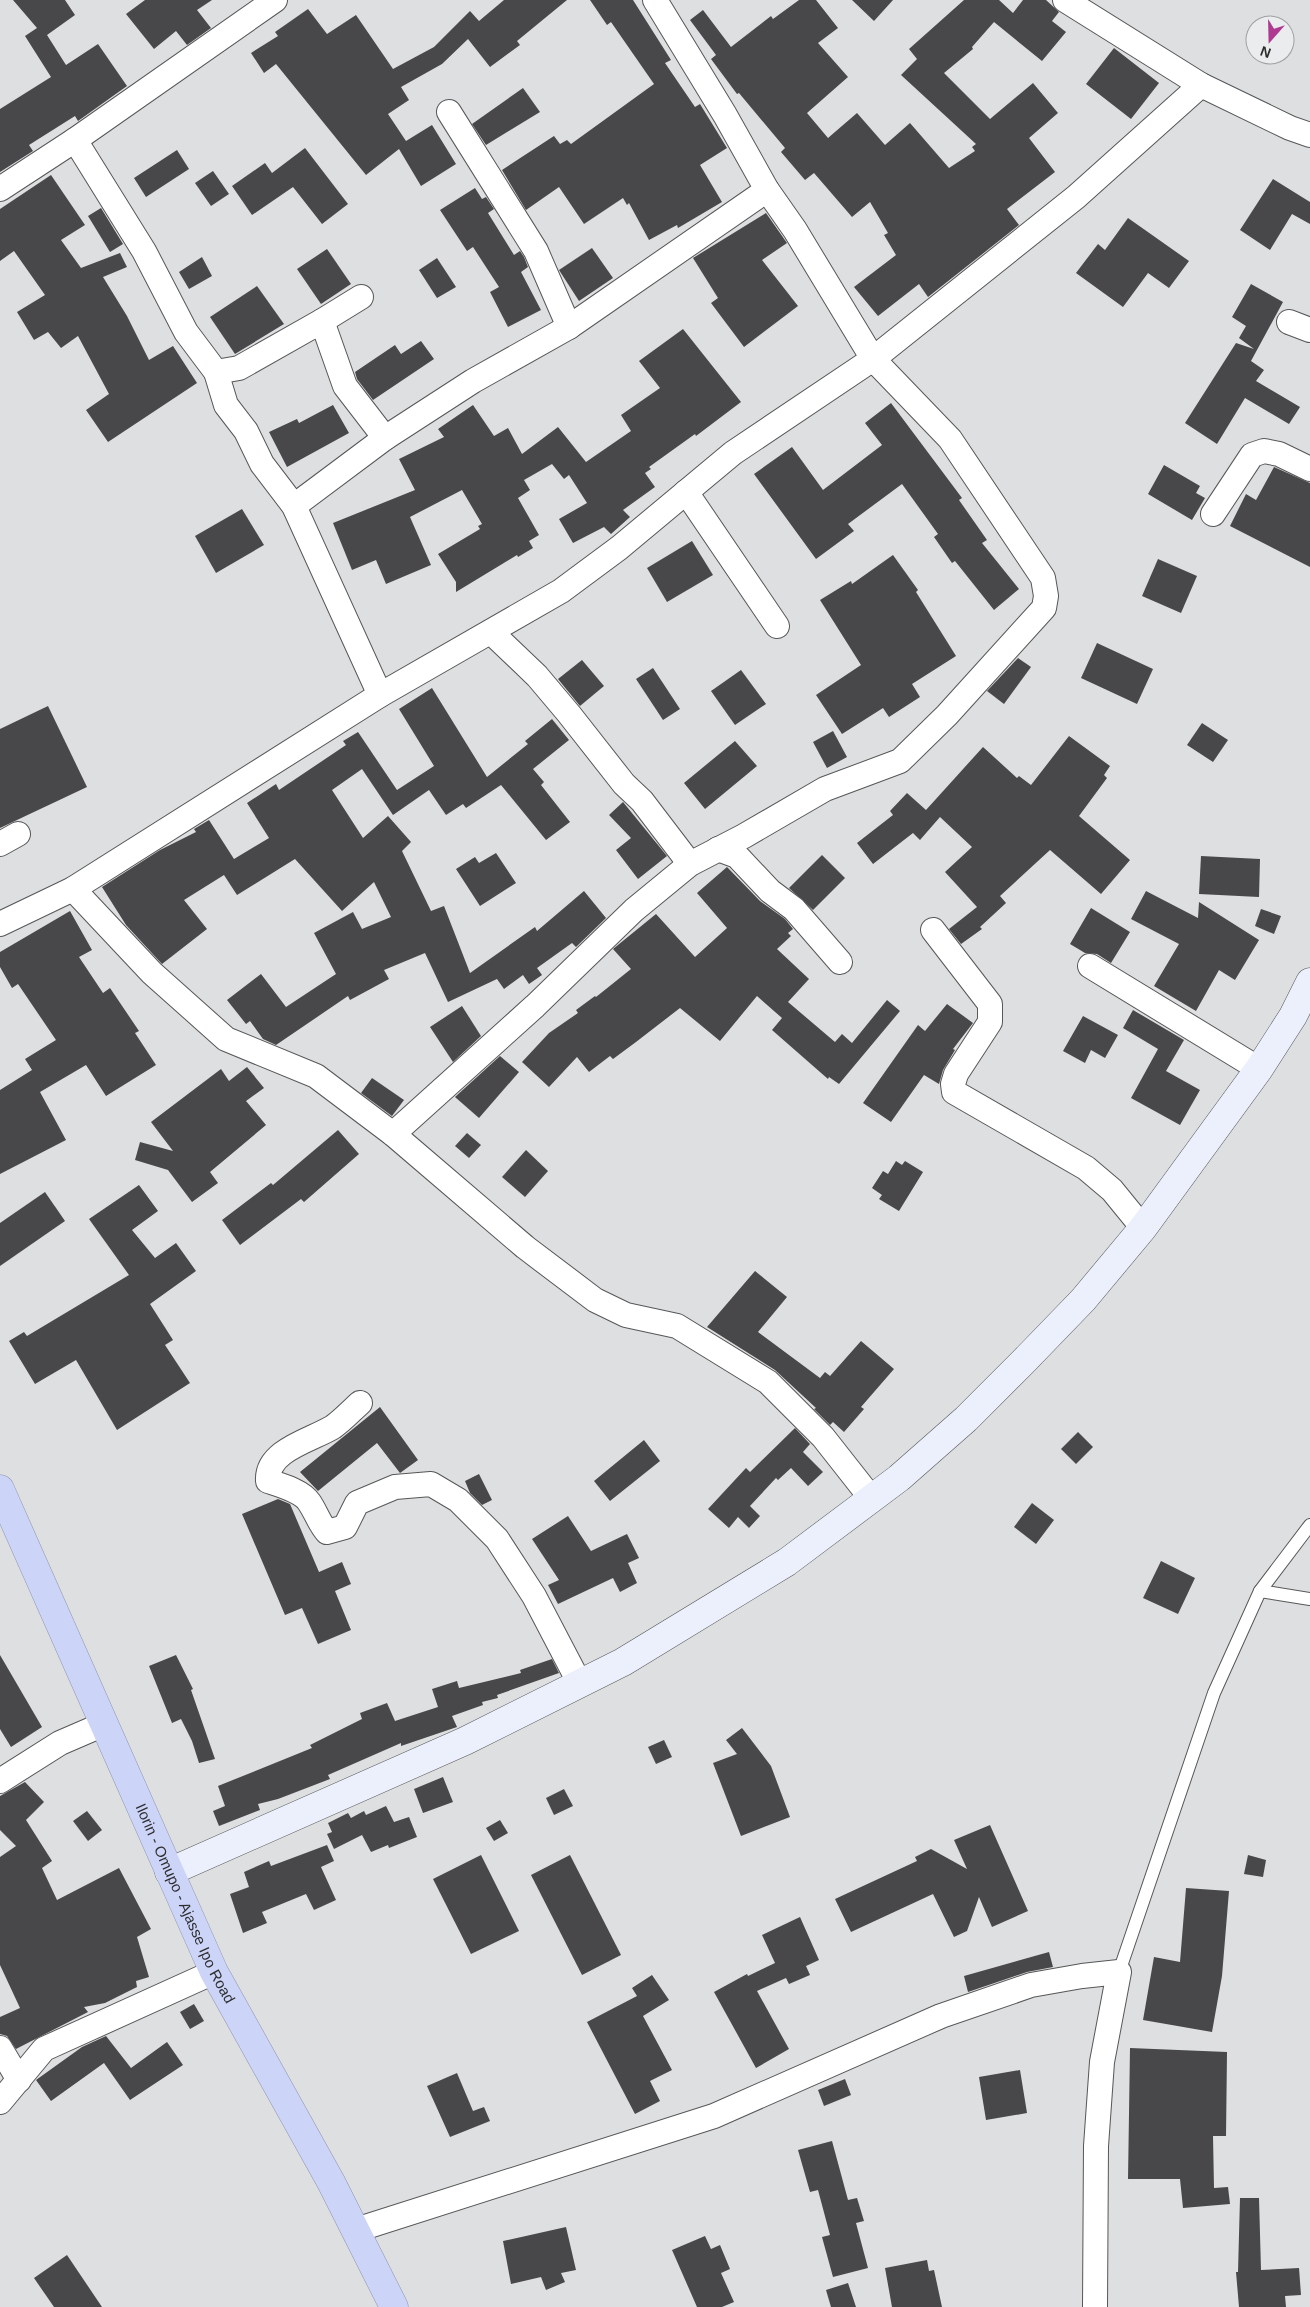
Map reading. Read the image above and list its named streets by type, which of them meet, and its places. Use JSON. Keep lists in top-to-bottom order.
{
  "streets": {
    "highway": ["Ilorin - Omupo - Ajasse Ipo Road"]
  },
  "north": "bottom"
}
